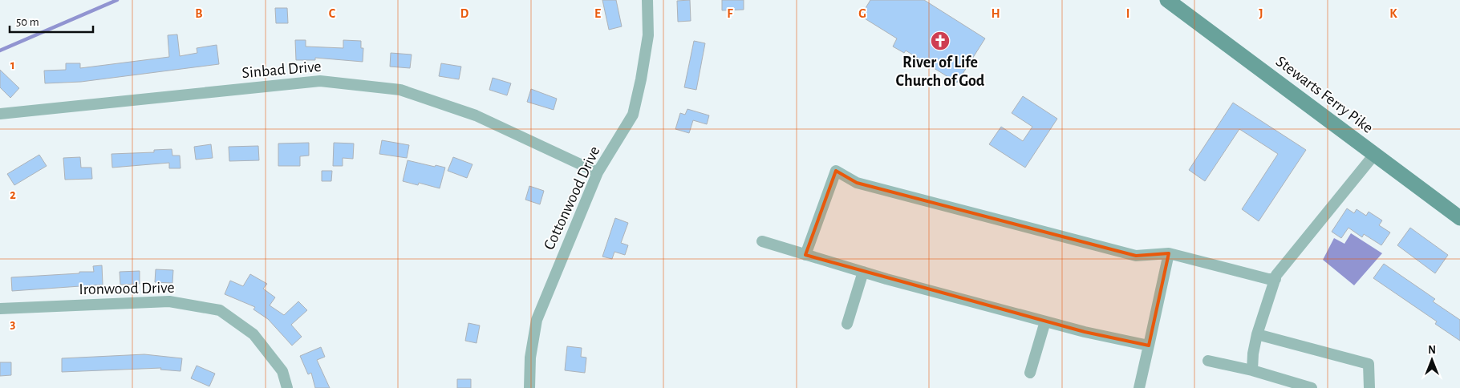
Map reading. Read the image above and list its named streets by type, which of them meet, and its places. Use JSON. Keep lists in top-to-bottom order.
{
  "streets": {
    "main road": ["Stewarts Ferry Pike"],
    "street": ["Sinbad Drive", "Cottonwood Drive", "Ironwood Drive"]
  },
  "crossings": [
    ["Sinbad Drive", "Cottonwood Drive"]
  ],
  "places": {
    "church": ["River of Life Church of God"]
  },
  "scale_bar": "50 m",
  "north": "top",
  "grid": {
    "columns": [
      "B",
      "C",
      "D",
      "E",
      "F",
      "G",
      "H",
      "I",
      "J",
      "K"
    ],
    "rows": ["1", "2", "3"]
  }
}
